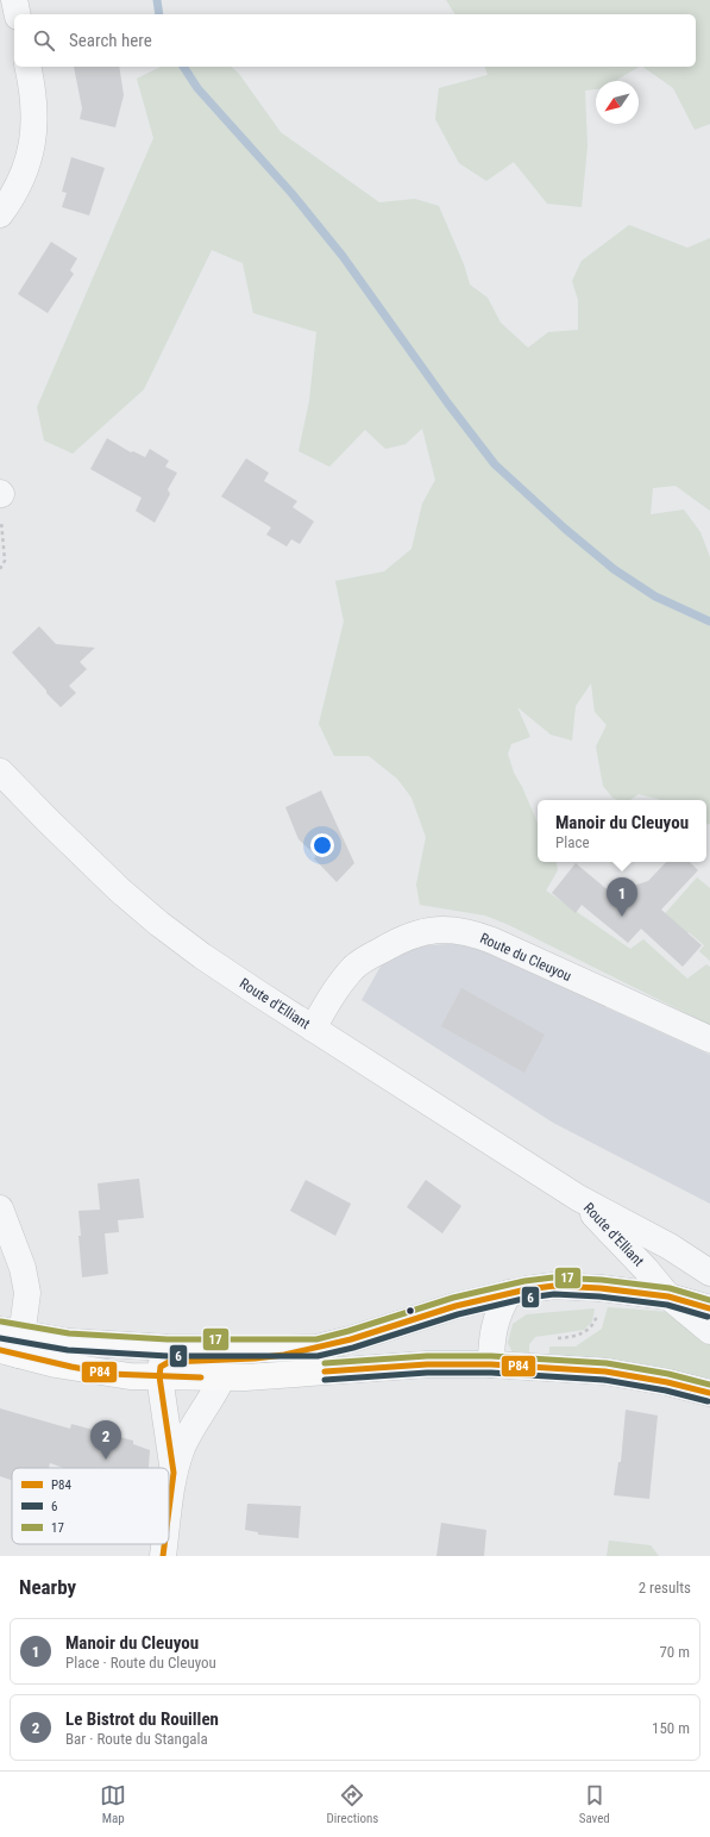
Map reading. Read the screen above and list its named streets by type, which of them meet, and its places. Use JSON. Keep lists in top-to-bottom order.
{
  "streets": {
    "street": ["Route du Cleuyou", "Route d'Elliant"]
  },
  "crossings": [
    ["Route du Cleuyou", "Route d'Elliant"]
  ],
  "lines": ["transit line 17", "transit line P84", "transit line 6"],
  "legend": ["P84", "6", "17"],
  "north": "bottom left",
  "page": {
    "search": "Search here",
    "popup": ["Manoir du Cleuyou", "Place"],
    "pins": ["1", "2"],
    "heading": ["Nearby", "2 results"],
    "list": [
      {
        "mark": "1",
        "name": "Manoir du Cleuyou",
        "note": "Place · Route du Cleuyou",
        "value": "70 m"
      },
      {
        "mark": "2",
        "name": "Le Bistrot du Rouillen",
        "note": "Bar · Route du Stangala",
        "value": "150 m"
      }
    ],
    "nav": ["Map", "Directions", "Saved"]
  }
}
